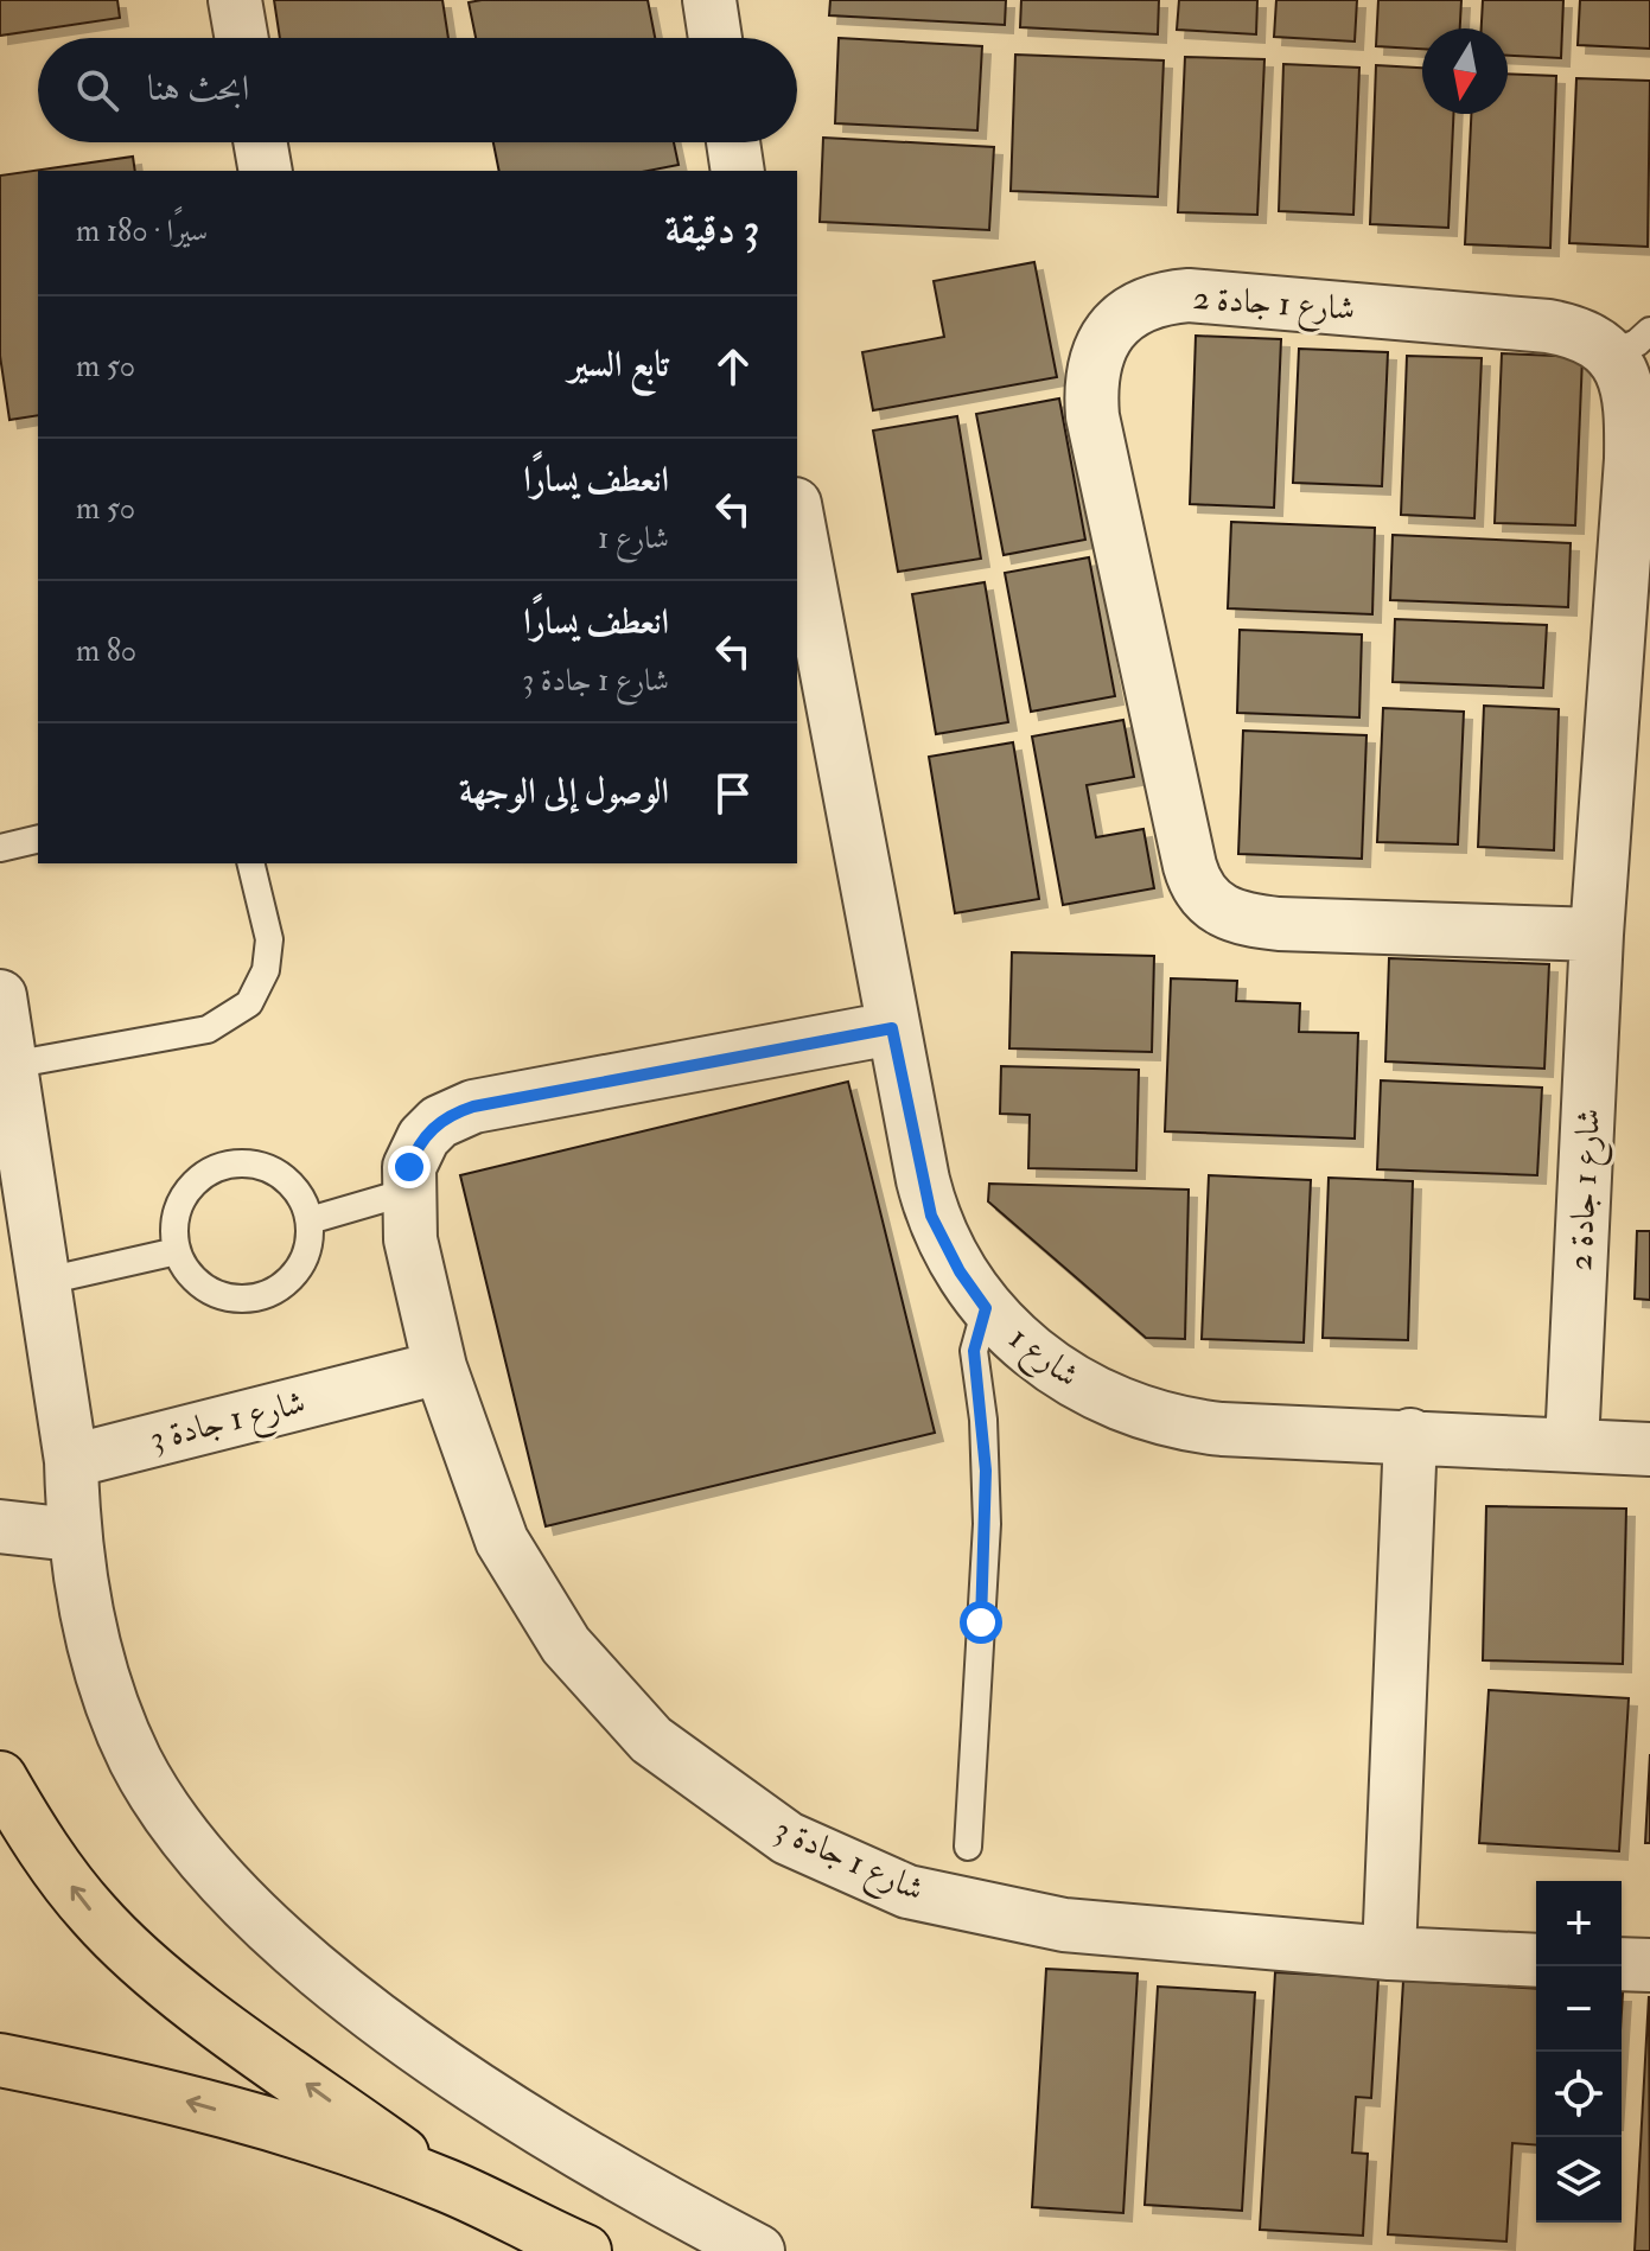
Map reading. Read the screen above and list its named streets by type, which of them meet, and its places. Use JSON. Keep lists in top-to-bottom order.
{
  "streets": {
    "street": ["شارع 1 جادة 2", "شارع 1", "شارع 1 جادة 3"]
  },
  "crossings": [
    ["شارع 1 جادة 2", "شارع 1"],
    ["شارع 1", "شارع 1 جادة 3"]
  ],
  "north": "bottom",
  "page": {
    "search": "ابحث هنا",
    "heading": ["3 دقيقة", "سيرًا · 180 m"],
    "list": [
      ["تابع السير", "50 m"],
      ["انعطف يسارًا", "شارع 1", "50 m"],
      ["انعطف يسارًا", "شارع 1 جادة 3", "80 m"],
      "الوصول إلى الوجهة"
    ],
    "map_buttons": ["+", "−"]
  }
}
